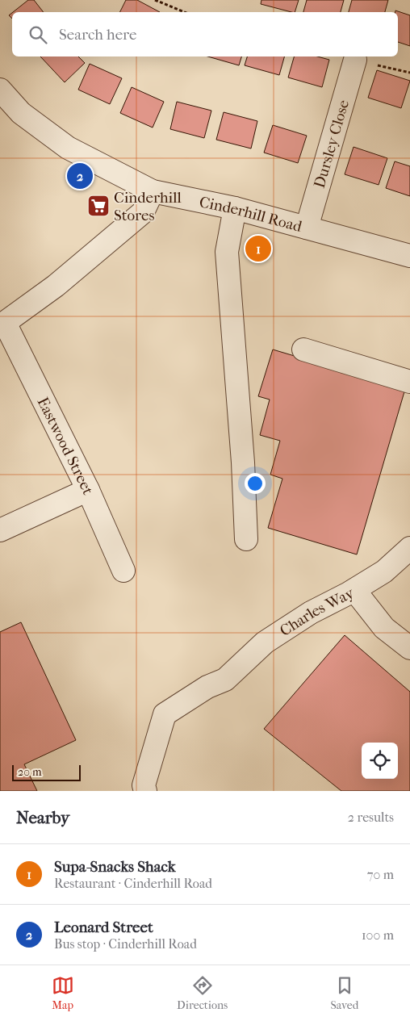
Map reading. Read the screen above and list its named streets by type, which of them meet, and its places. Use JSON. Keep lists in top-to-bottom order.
{
  "streets": {
    "street": [
      "Dursley Close",
      "Cinderhill Road",
      "Eastwood Street",
      "Charles Way"
    ]
  },
  "crossings": [
    ["Dursley Close", "Cinderhill Road"]
  ],
  "places": {
    "supermarket": ["Cinderhill Stores"]
  },
  "scale_bar": "20 m",
  "page": {
    "search": "Search here",
    "pins": ["2", "1"],
    "scale": "20 m",
    "heading": ["Nearby", "2 results"],
    "list": [
      {
        "mark": "1",
        "name": "Supa-Snacks Shack",
        "note": "Restaurant · Cinderhill Road",
        "value": "70 m"
      },
      {
        "mark": "2",
        "name": "Leonard Street",
        "note": "Bus stop · Cinderhill Road",
        "value": "100 m"
      }
    ],
    "nav": ["Map", "Directions", "Saved"]
  }
}
